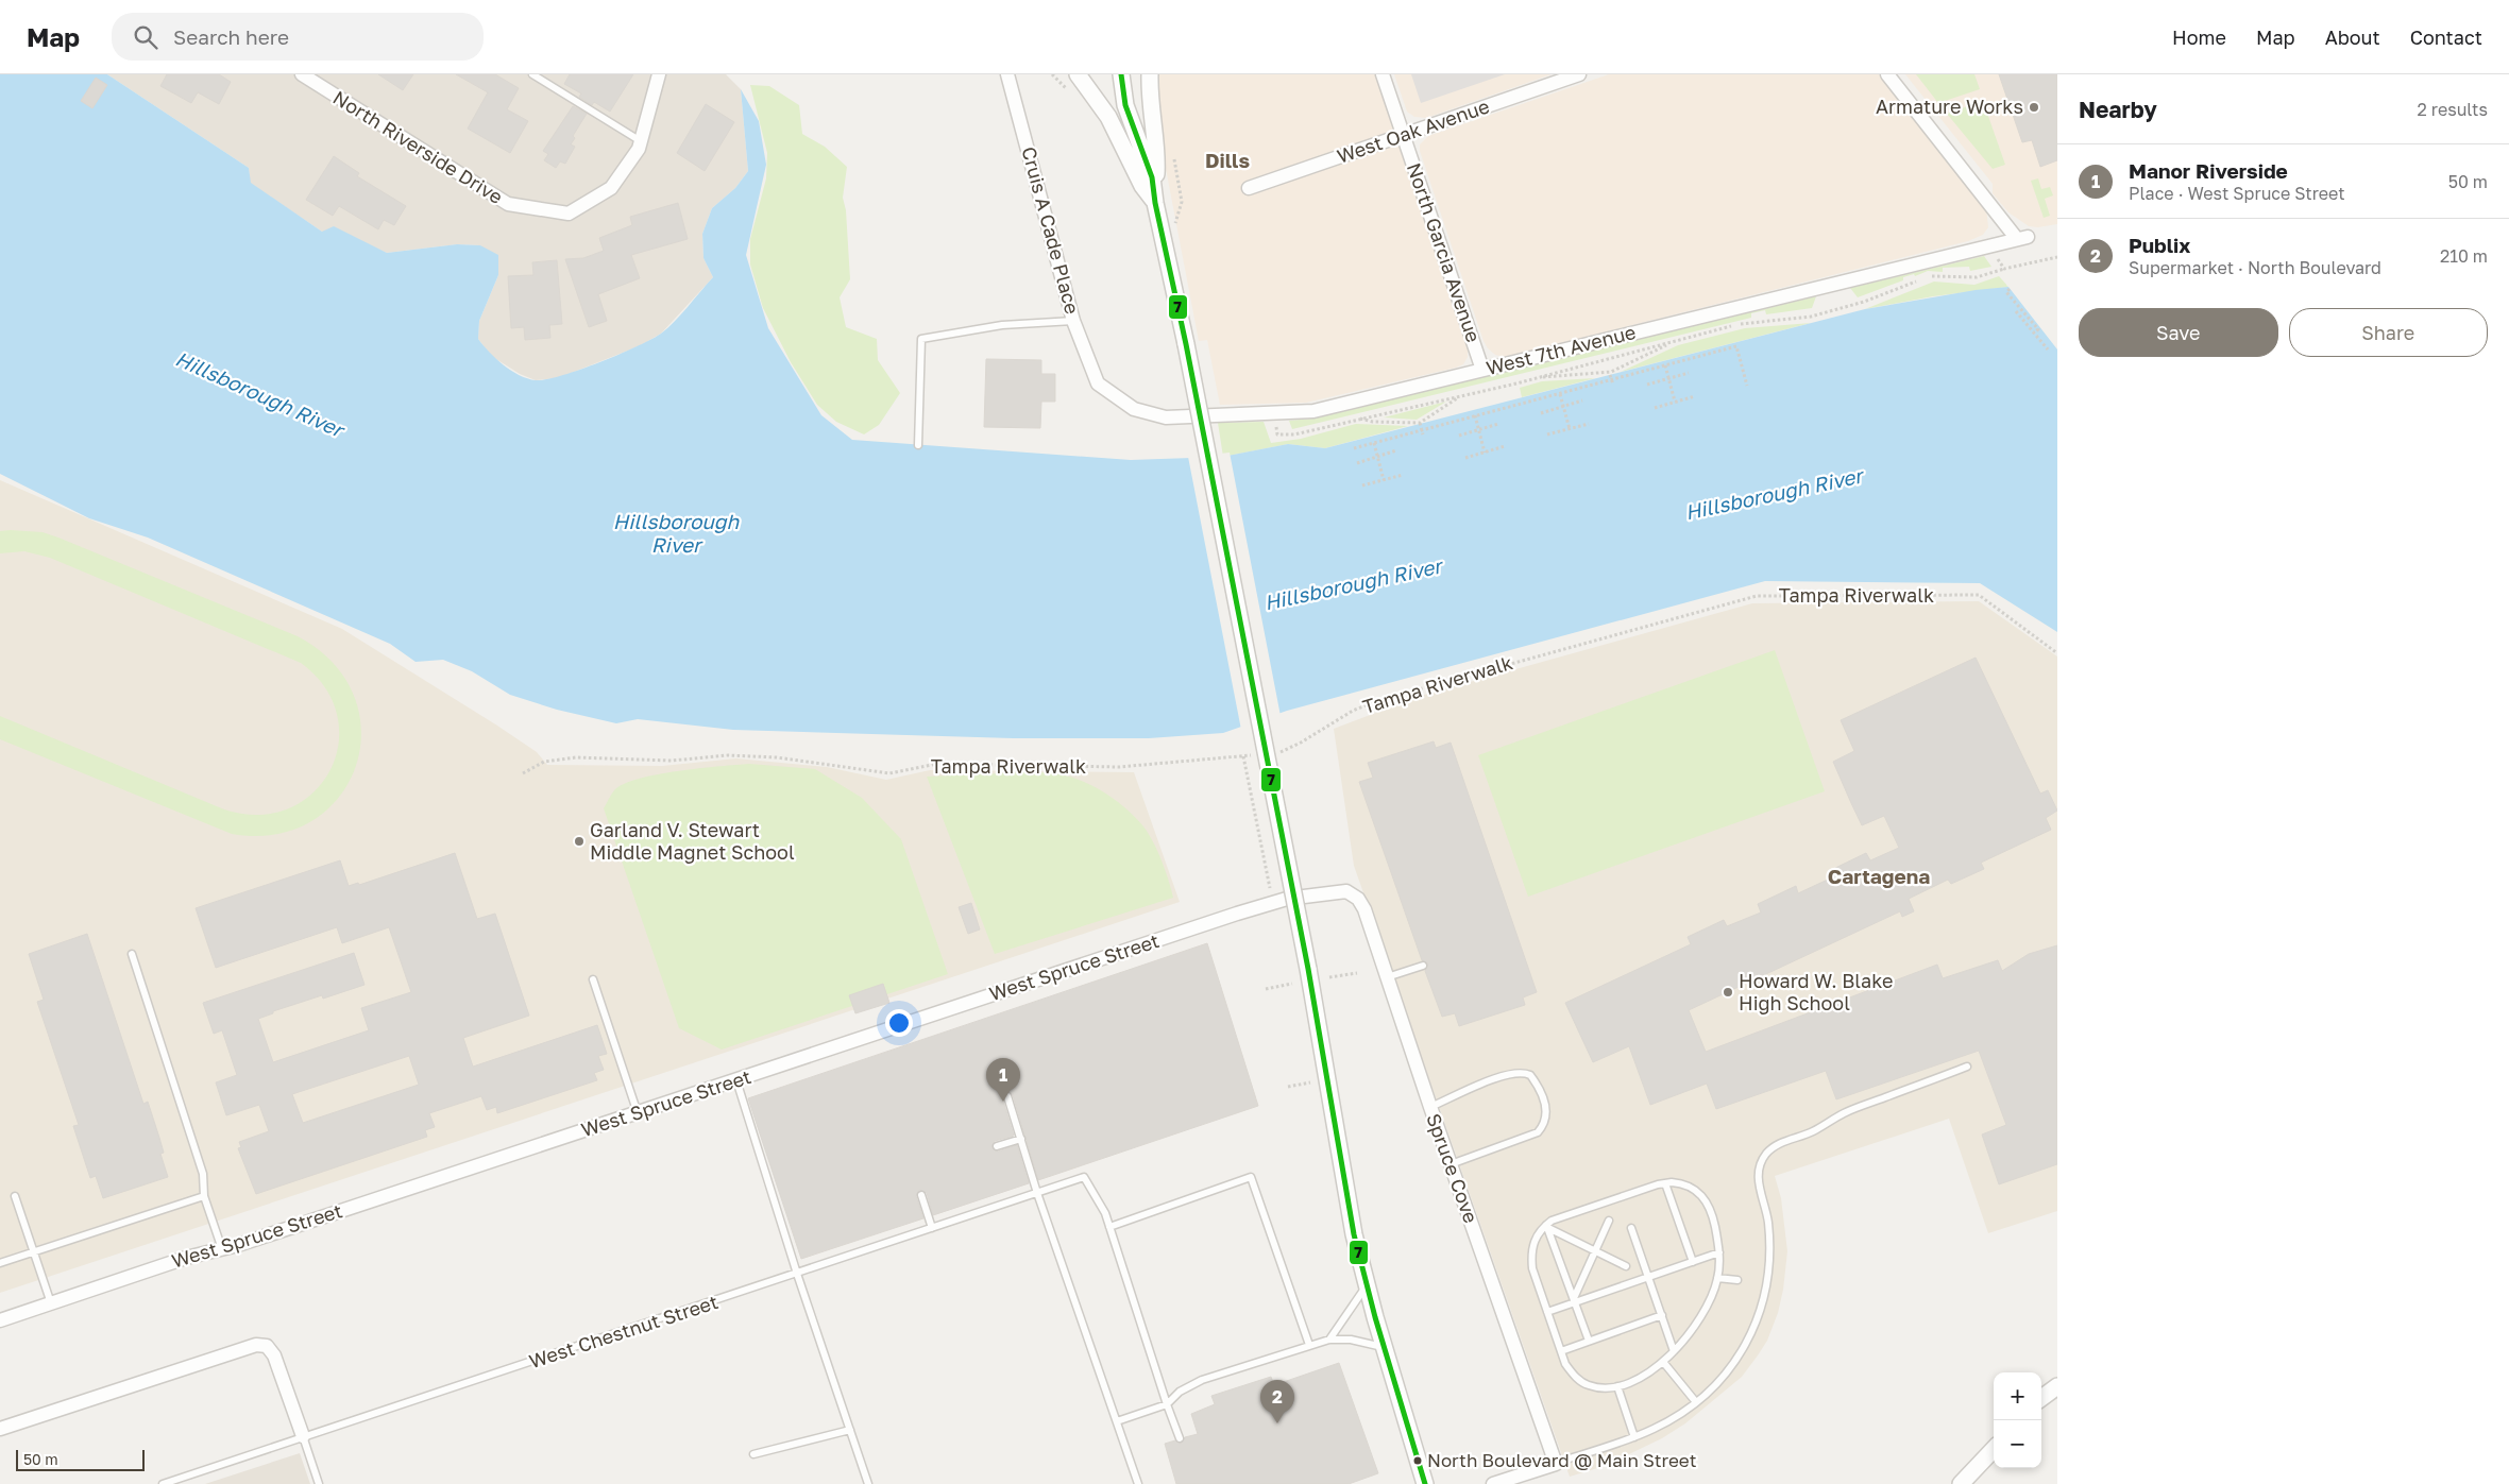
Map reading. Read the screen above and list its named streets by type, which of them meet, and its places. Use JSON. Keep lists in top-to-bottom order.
{
  "streets": {
    "street": [
      "West Oak Avenue",
      "North Riverside Drive",
      "Cruis A Cade Place",
      "North Garcia Avenue",
      "West 7th Avenue",
      "West Spruce Street",
      "Spruce Cove"
    ],
    "lane": ["West Chestnut Street"],
    "path": ["Tampa Riverwalk"]
  },
  "crossings": [
    ["West Oak Avenue", "North Garcia Avenue"],
    ["Cruis A Cade Place", "West 7th Avenue"],
    ["North Garcia Avenue", "West 7th Avenue"],
    ["West Spruce Street", "Spruce Cove"]
  ],
  "districts": ["Dills", "Cartagena"],
  "water": ["Hillsborough River"],
  "places": [
    "Armature Works",
    "Garland V. Stewart Middle Magnet School",
    "Howard W. Blake High School",
    "North Boulevard @ Main Street"
  ],
  "lines": ["transit line 7"],
  "scale_bar": "50 m",
  "page": {
    "header": "Map",
    "search": "Search here",
    "nav": [
      "Home",
      "Map",
      "About",
      "Contact"
    ],
    "heading": ["Nearby", "2 results"],
    "list": [
      {
        "mark": "1",
        "name": "Manor Riverside",
        "note": "Place · West Spruce Street",
        "value": "50 m"
      },
      {
        "mark": "2",
        "name": "Publix",
        "note": "Supermarket · North Boulevard",
        "value": "210 m"
      }
    ],
    "buttons": ["Save", "Share"],
    "pins": ["1", "2"],
    "map_buttons": ["+", "−"],
    "scale": "50 m"
  }
}
